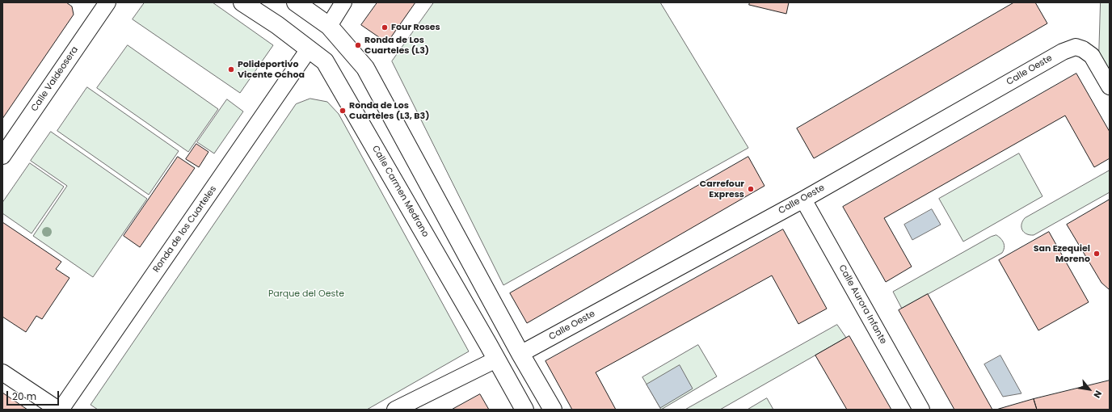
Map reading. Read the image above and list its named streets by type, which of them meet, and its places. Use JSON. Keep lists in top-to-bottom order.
{
  "streets": {
    "main road": ["Calle Carmen Medrano"],
    "street": [
      "Calle Oeste",
      "Calle Valdeosera",
      "Ronda de los Cuarteles",
      "Calle Aurora Infante"
    ]
  },
  "crossings": [
    ["Calle Oeste", "Calle Aurora Infante"],
    ["Calle Carmen Medrano", "Ronda de los Cuarteles"]
  ],
  "parks": ["Parque del Oeste"],
  "places": [
    "Four Roses",
    "Ronda de Los Cuarteles (L3)",
    "Polideportivo Vicente Ochoa",
    "Ronda de Los Cuarteles (L3, B3)",
    "Carrefour Express",
    "San Ezequiel Moreno"
  ],
  "scale_bar": "20 m",
  "north": "bottom right"
}
